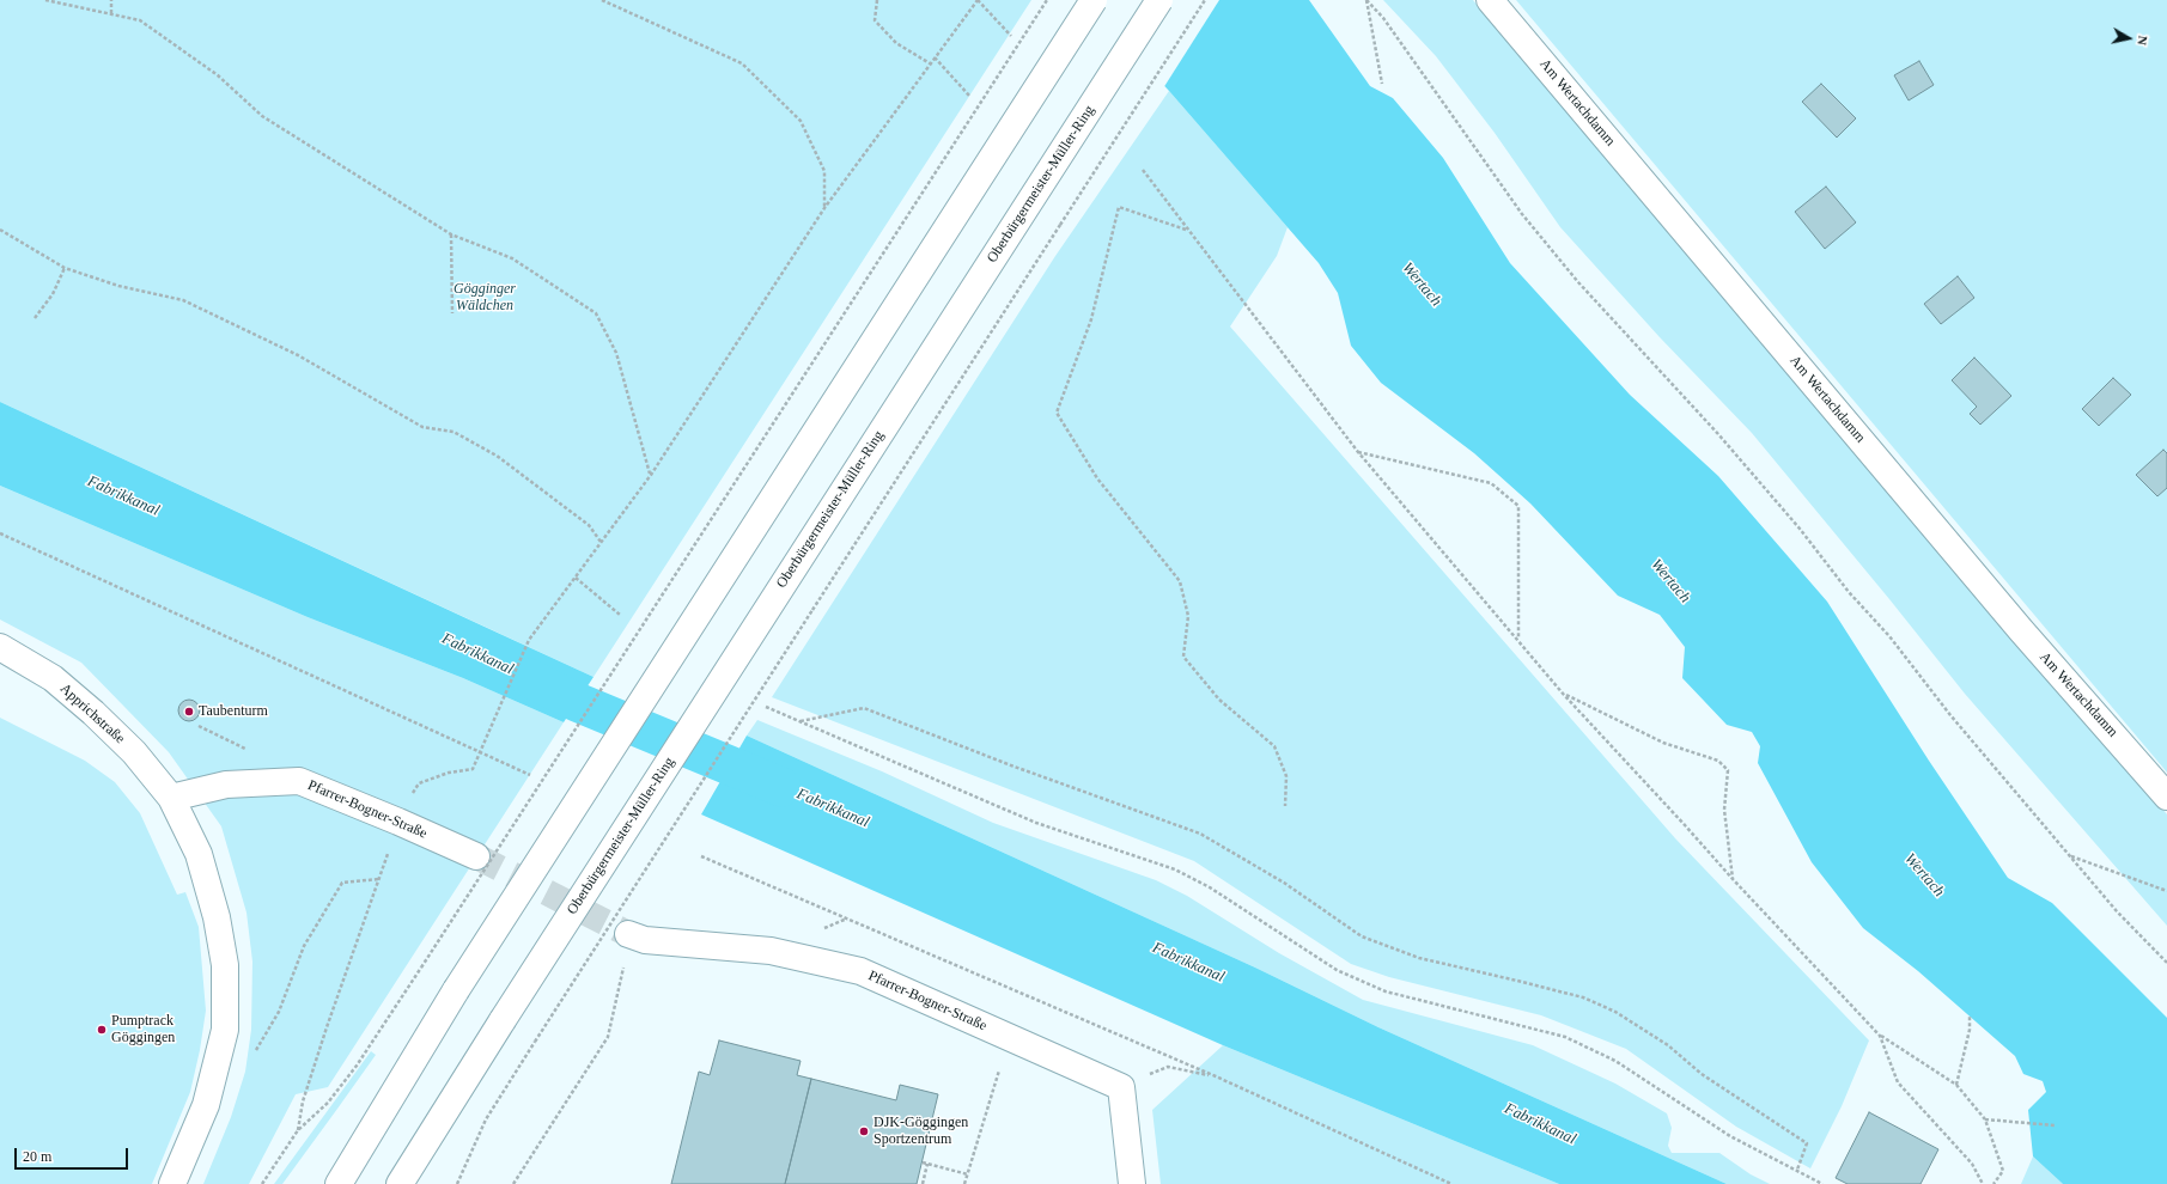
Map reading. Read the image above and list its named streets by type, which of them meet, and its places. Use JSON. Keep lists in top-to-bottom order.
{
  "streets": {
    "main road": [
      "Am Wertachdamm",
      "Oberbürgermeister-Müller-Ring",
      "Apprichstraße",
      "Pfarrer-Bogner-Straße"
    ]
  },
  "crossings": [
    ["Apprichstraße", "Pfarrer-Bogner-Straße"]
  ],
  "water": ["Wertach", "Fabrikkanal"],
  "parks": ["Gögginger Wäldchen"],
  "places": ["Taubenturm", "Pumptrack Göggingen", "DJK-Göggingen Sportzentrum"],
  "scale_bar": "20 m",
  "north": "right"
}
